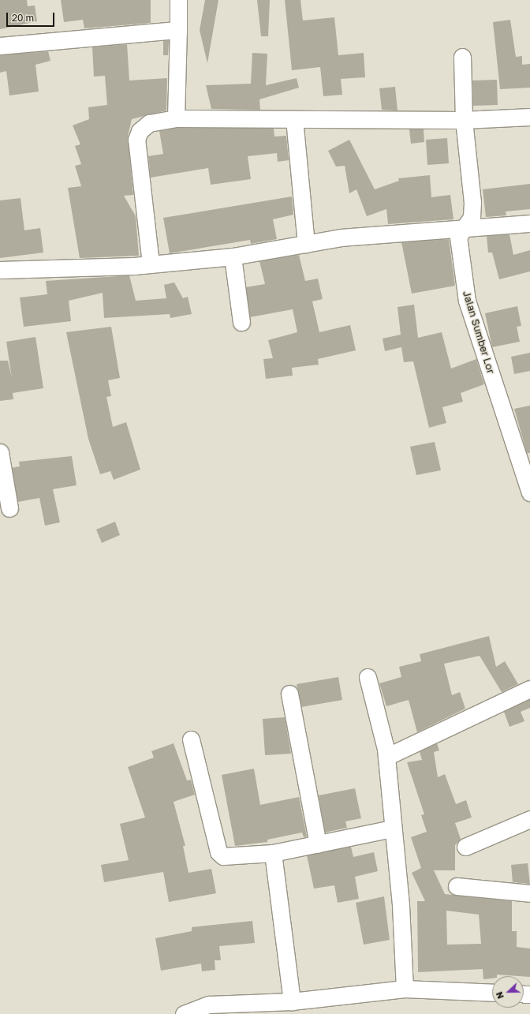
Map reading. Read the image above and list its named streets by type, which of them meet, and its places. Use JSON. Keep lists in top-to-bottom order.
{
  "streets": {
    "street": ["Jalan Sumber Lor"]
  },
  "scale_bar": "20 m",
  "north": "left"
}
